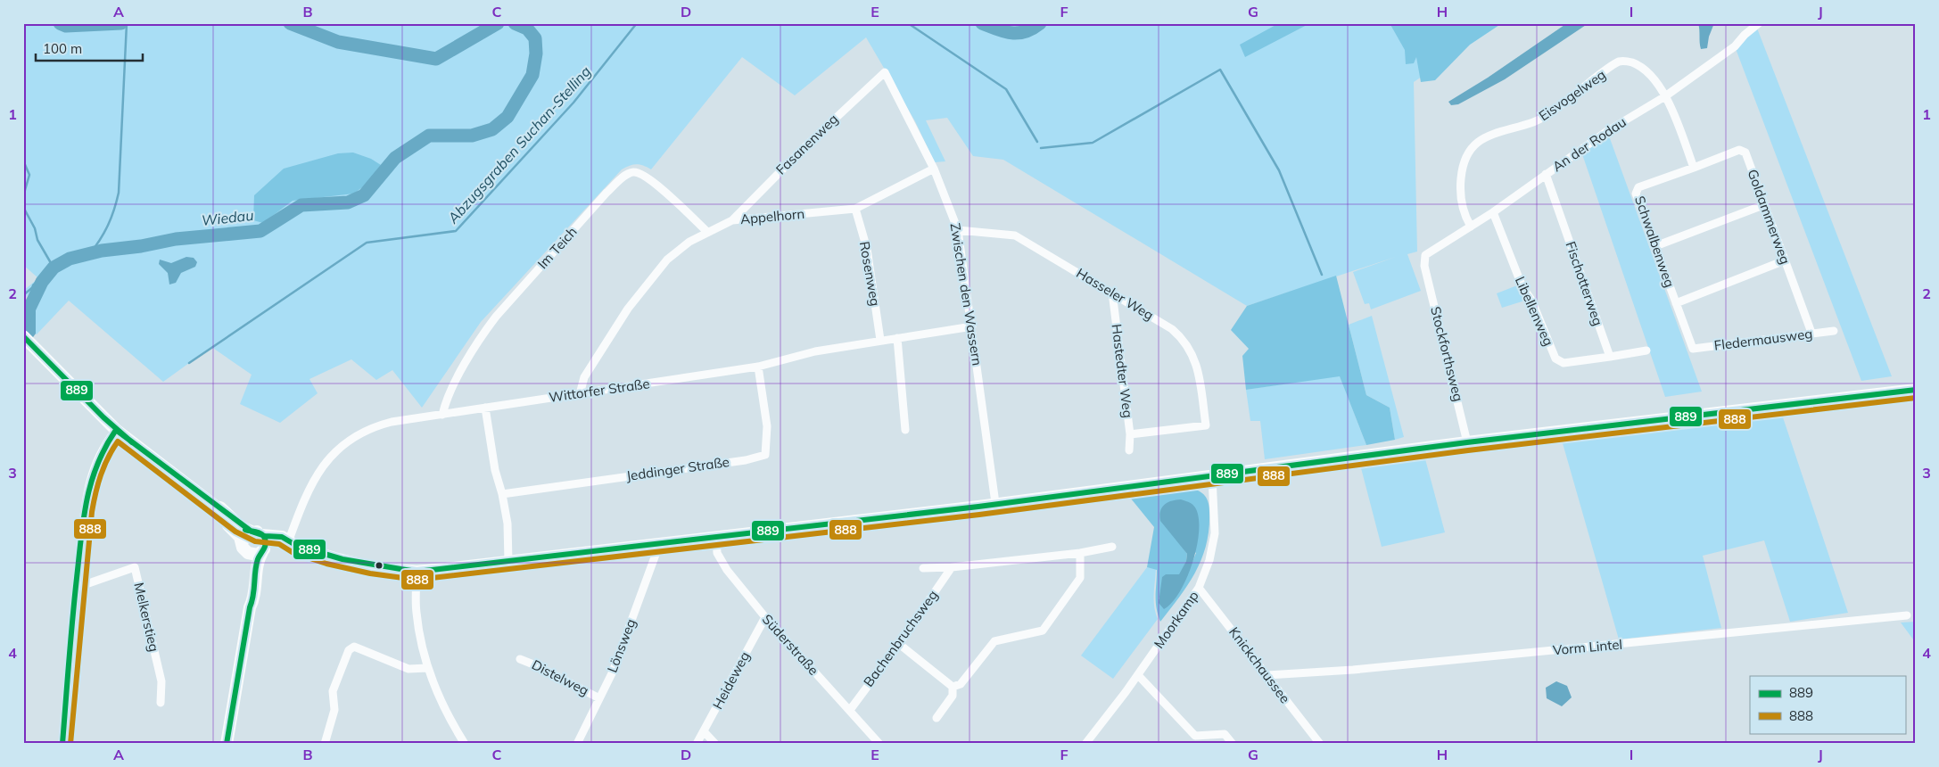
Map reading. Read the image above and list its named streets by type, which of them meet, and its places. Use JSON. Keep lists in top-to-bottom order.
{
  "streets": {
    "street": [
      "Eisvogelweg",
      "Fasanenweg",
      "An der Rodau",
      "Appelhorn",
      "Goldammerweg",
      "Schwalbenweg",
      "Im Teich",
      "Rosenweg",
      "Fischotterweg",
      "Zwischen den Wassern",
      "Hasseler Weg",
      "Libellenweg",
      "Fledermausweg",
      "Stockforthsweg",
      "Hastedter Weg",
      "Wittorfer Straße",
      "Jeddinger Straße",
      "Melkerstieg",
      "Moorkamp",
      "Bachenbruchsweg",
      "Süderstraße",
      "Lönsweg",
      "Vorm Lintel",
      "Knickchaussee",
      "Distelweg",
      "Heideweg"
    ]
  },
  "crossings": [
    ["Eisvogelweg", "An der Rodau"],
    ["Fasanenweg", "Appelhorn"],
    ["Fasanenweg", "Zwischen den Wassern"],
    ["An der Rodau", "Fischotterweg"],
    ["An der Rodau", "Libellenweg"],
    ["An der Rodau", "Stockforthsweg"],
    ["Appelhorn", "Im Teich"],
    ["Appelhorn", "Rosenweg"],
    ["Appelhorn", "Zwischen den Wassern"],
    ["Appelhorn", "Wittorfer Straße"],
    ["Goldammerweg", "Schwalbenweg"],
    ["Goldammerweg", "Fledermausweg"],
    ["Schwalbenweg", "Fledermausweg"],
    ["Im Teich", "Wittorfer Straße"],
    ["Rosenweg", "Wittorfer Straße"],
    ["Fischotterweg", "Libellenweg"],
    ["Zwischen den Wassern", "Hasseler Weg"],
    ["Zwischen den Wassern", "Wittorfer Straße"],
    ["Hasseler Weg", "Hastedter Weg"],
    ["Wittorfer Straße", "Jeddinger Straße"],
    ["Moorkamp", "Knickchaussee"],
    ["Bachenbruchsweg", "Süderstraße"],
    ["Süderstraße", "Heideweg"],
    ["Lönsweg", "Distelweg"],
    ["Vorm Lintel", "Knickchaussee"]
  ],
  "water": ["Abzugsgraben Suchan-Stelling", "Wiedau"],
  "lines": ["transit line 889", "transit line 888"],
  "legend": ["889", "888"],
  "scale_bar": "100 m",
  "grid": {
    "columns": [
      "A",
      "B",
      "C",
      "D",
      "E",
      "F",
      "G",
      "H",
      "I",
      "J"
    ],
    "rows": [
      "1",
      "2",
      "3",
      "4"
    ]
  }
}
